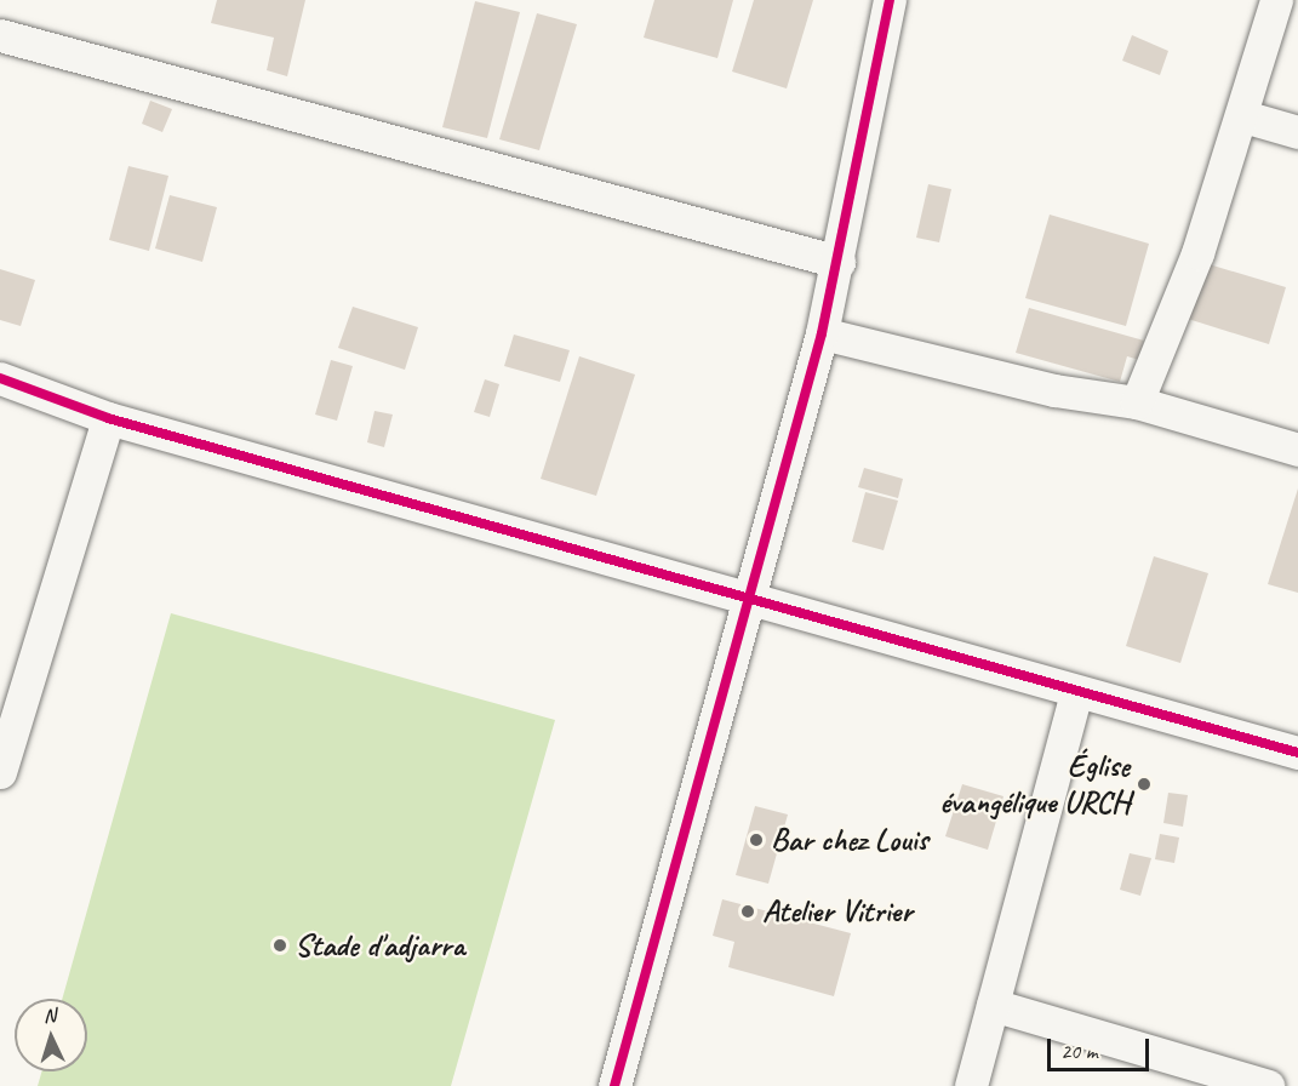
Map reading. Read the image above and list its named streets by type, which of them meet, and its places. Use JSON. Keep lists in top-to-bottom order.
{
  "places": [
    "Église évangélique URCH",
    "Bar chez Louis",
    "Atelier Vitrier",
    "Stade d'adjarra"
  ],
  "scale_bar": "20 m",
  "north": "top"
}
